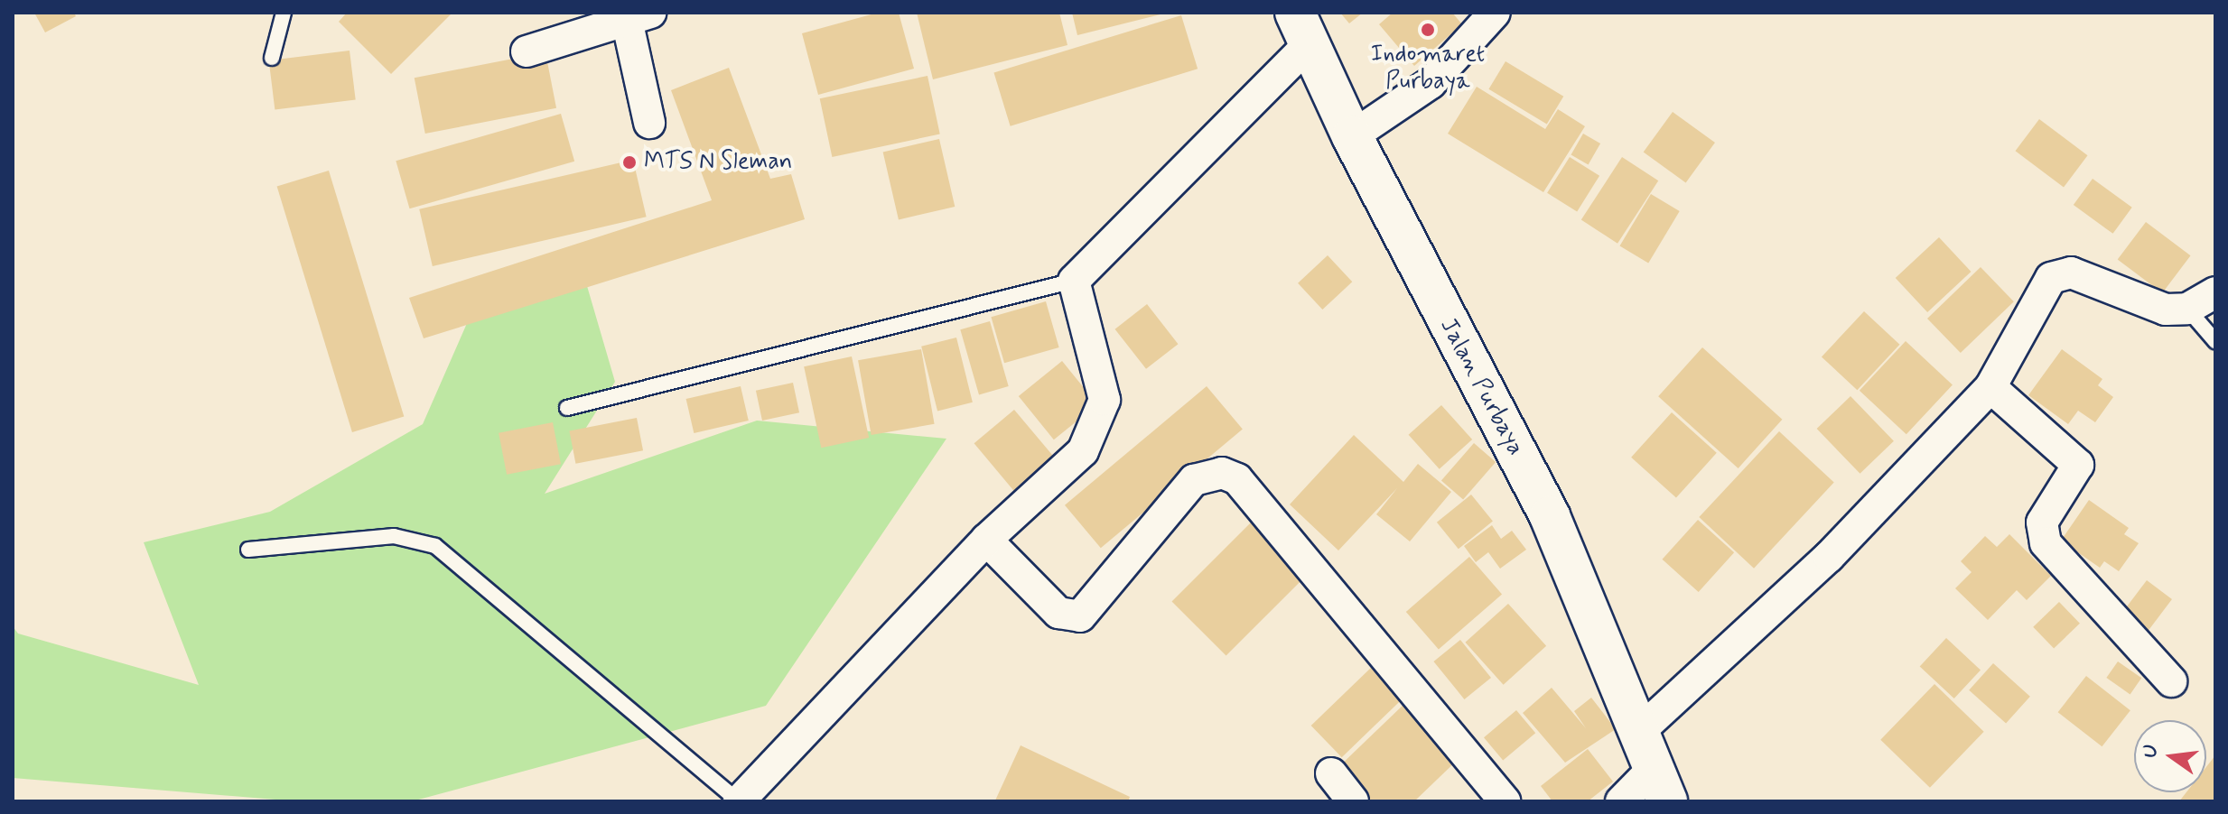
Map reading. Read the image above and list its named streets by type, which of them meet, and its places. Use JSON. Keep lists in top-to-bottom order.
{
  "streets": {
    "main road": ["Jalan Purbaya"]
  },
  "places": ["Indomaret Purbaya", "MTS N Sleman"],
  "north": "left"
}
